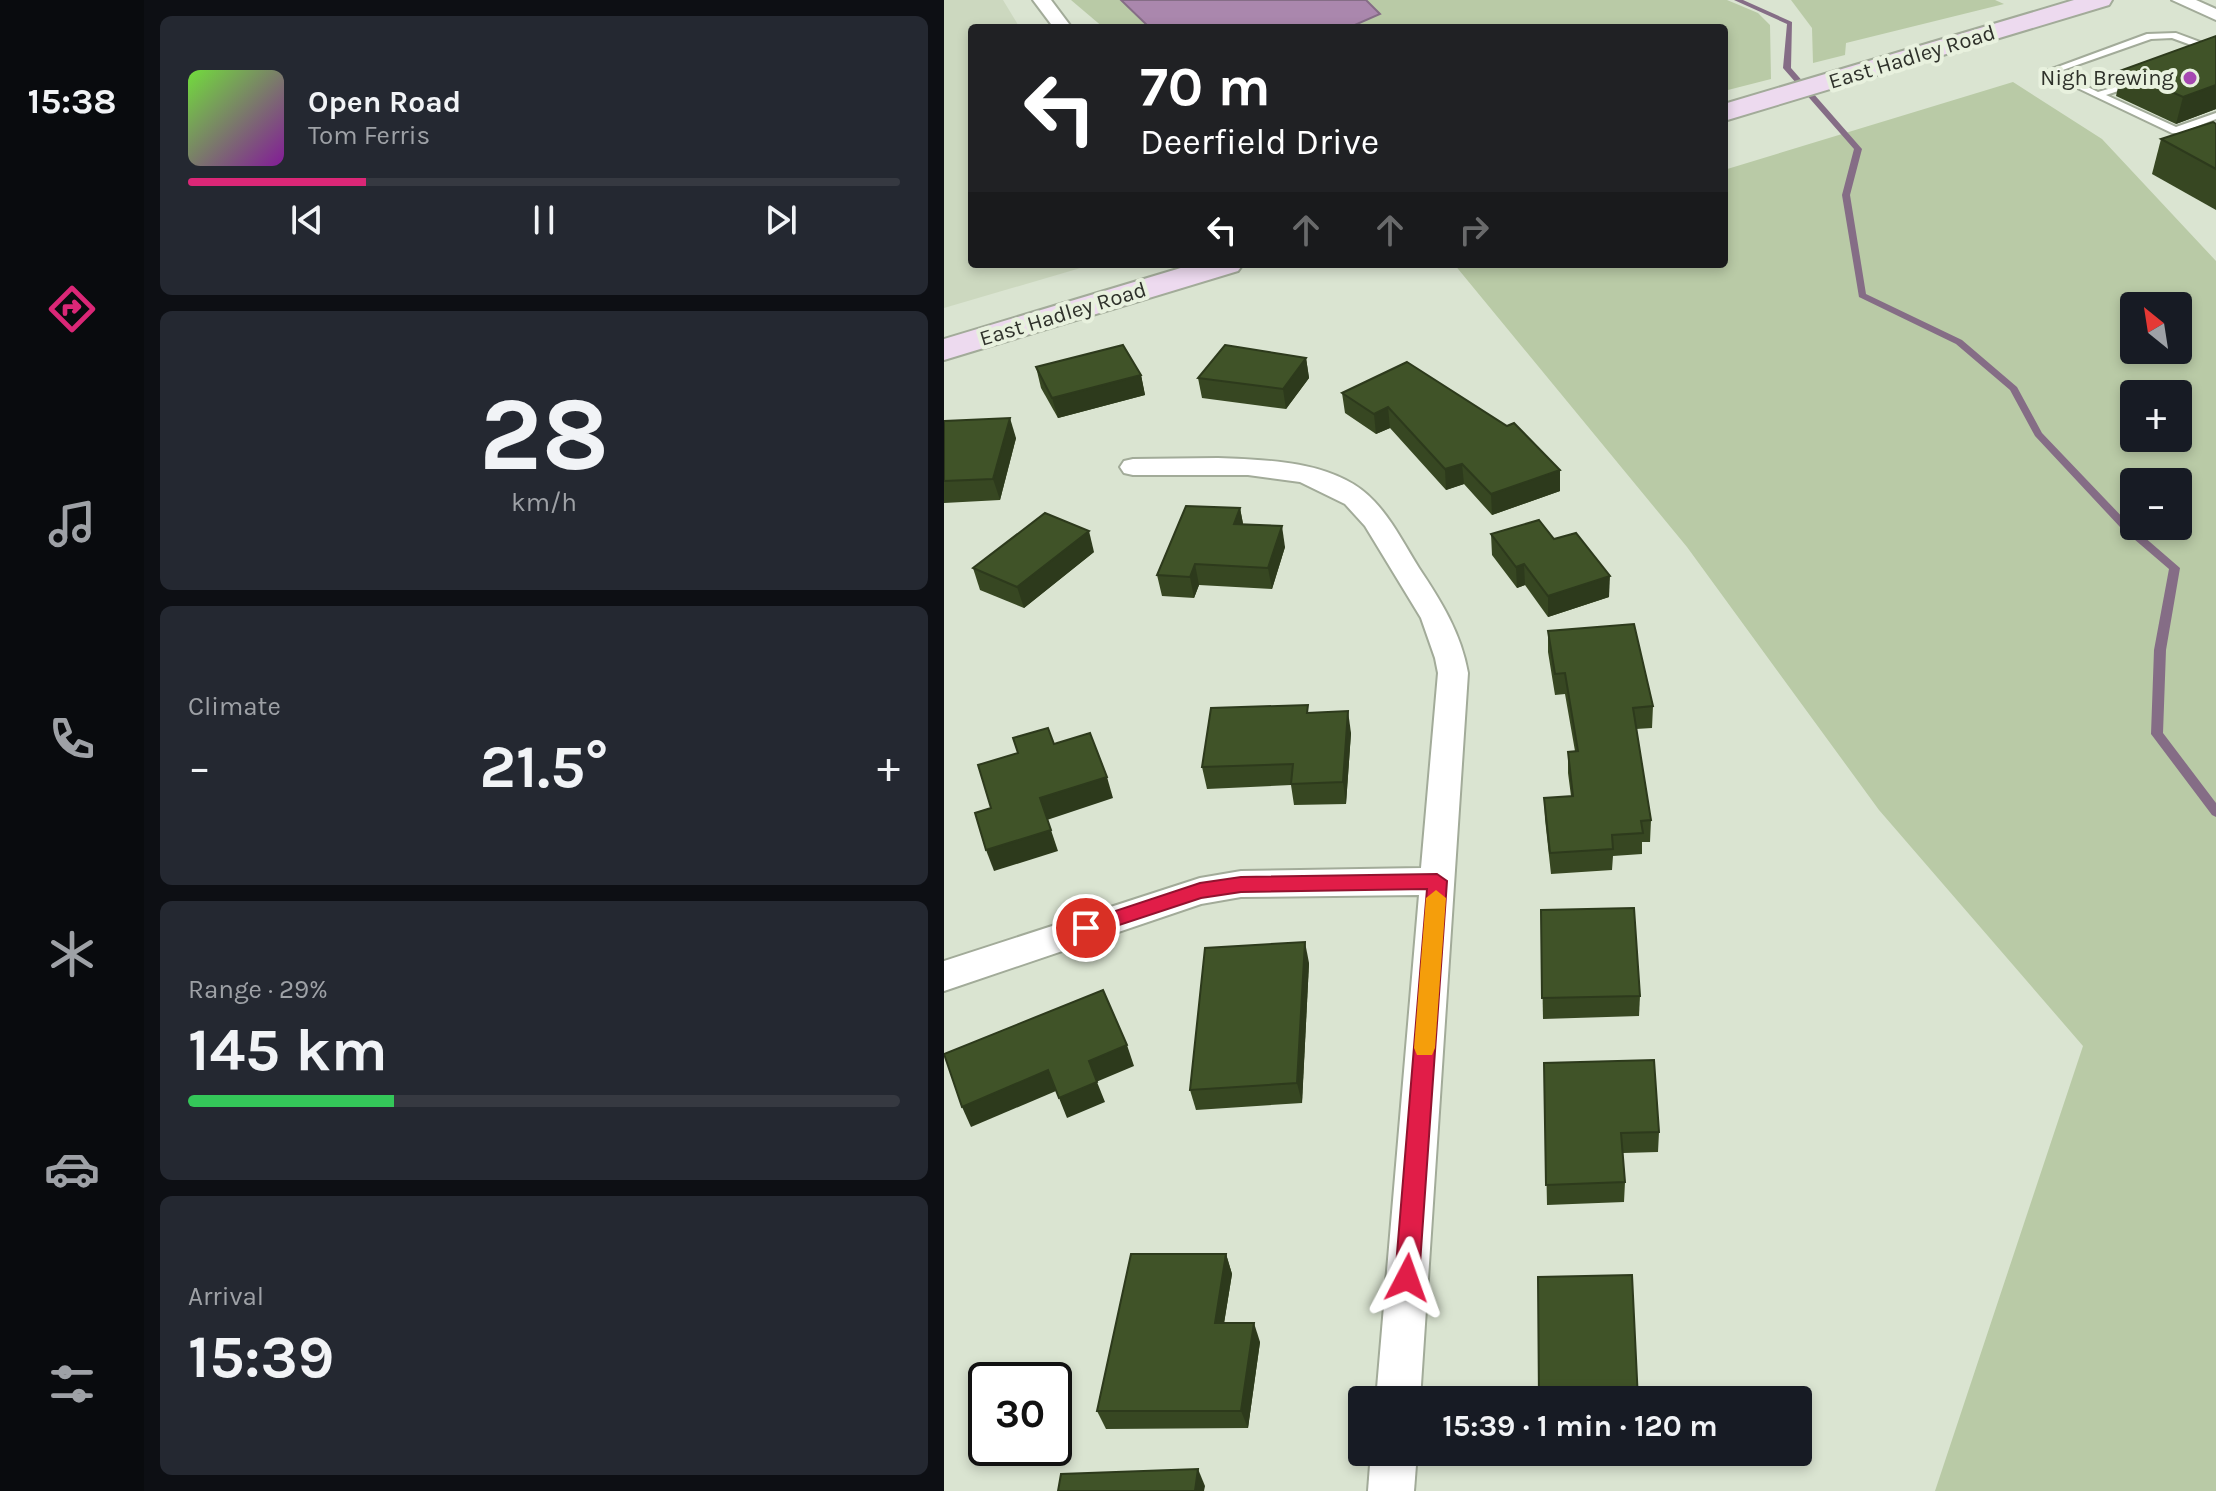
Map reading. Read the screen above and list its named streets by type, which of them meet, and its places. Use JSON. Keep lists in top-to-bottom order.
{
  "streets": {
    "street": ["East Hadley Road"]
  },
  "places": ["Nigh Brewing"],
  "north": "top left",
  "page": {
    "tabs": "15:38",
    "turn": ["70 m", "Deerfield Drive"],
    "song": ["Open Road", "Tom Ferris"],
    "map_buttons": ["+", "−"],
    "tile": [
      ["28", "km/h"],
      "Climate",
      ["Range · 29%", "145 km"],
      ["Arrival", "15:39"]
    ],
    "heat": ["−", "21.5°", "+"],
    "limit": "30",
    "trip": "15:39 · 1 min · 120 m"
  }
}
